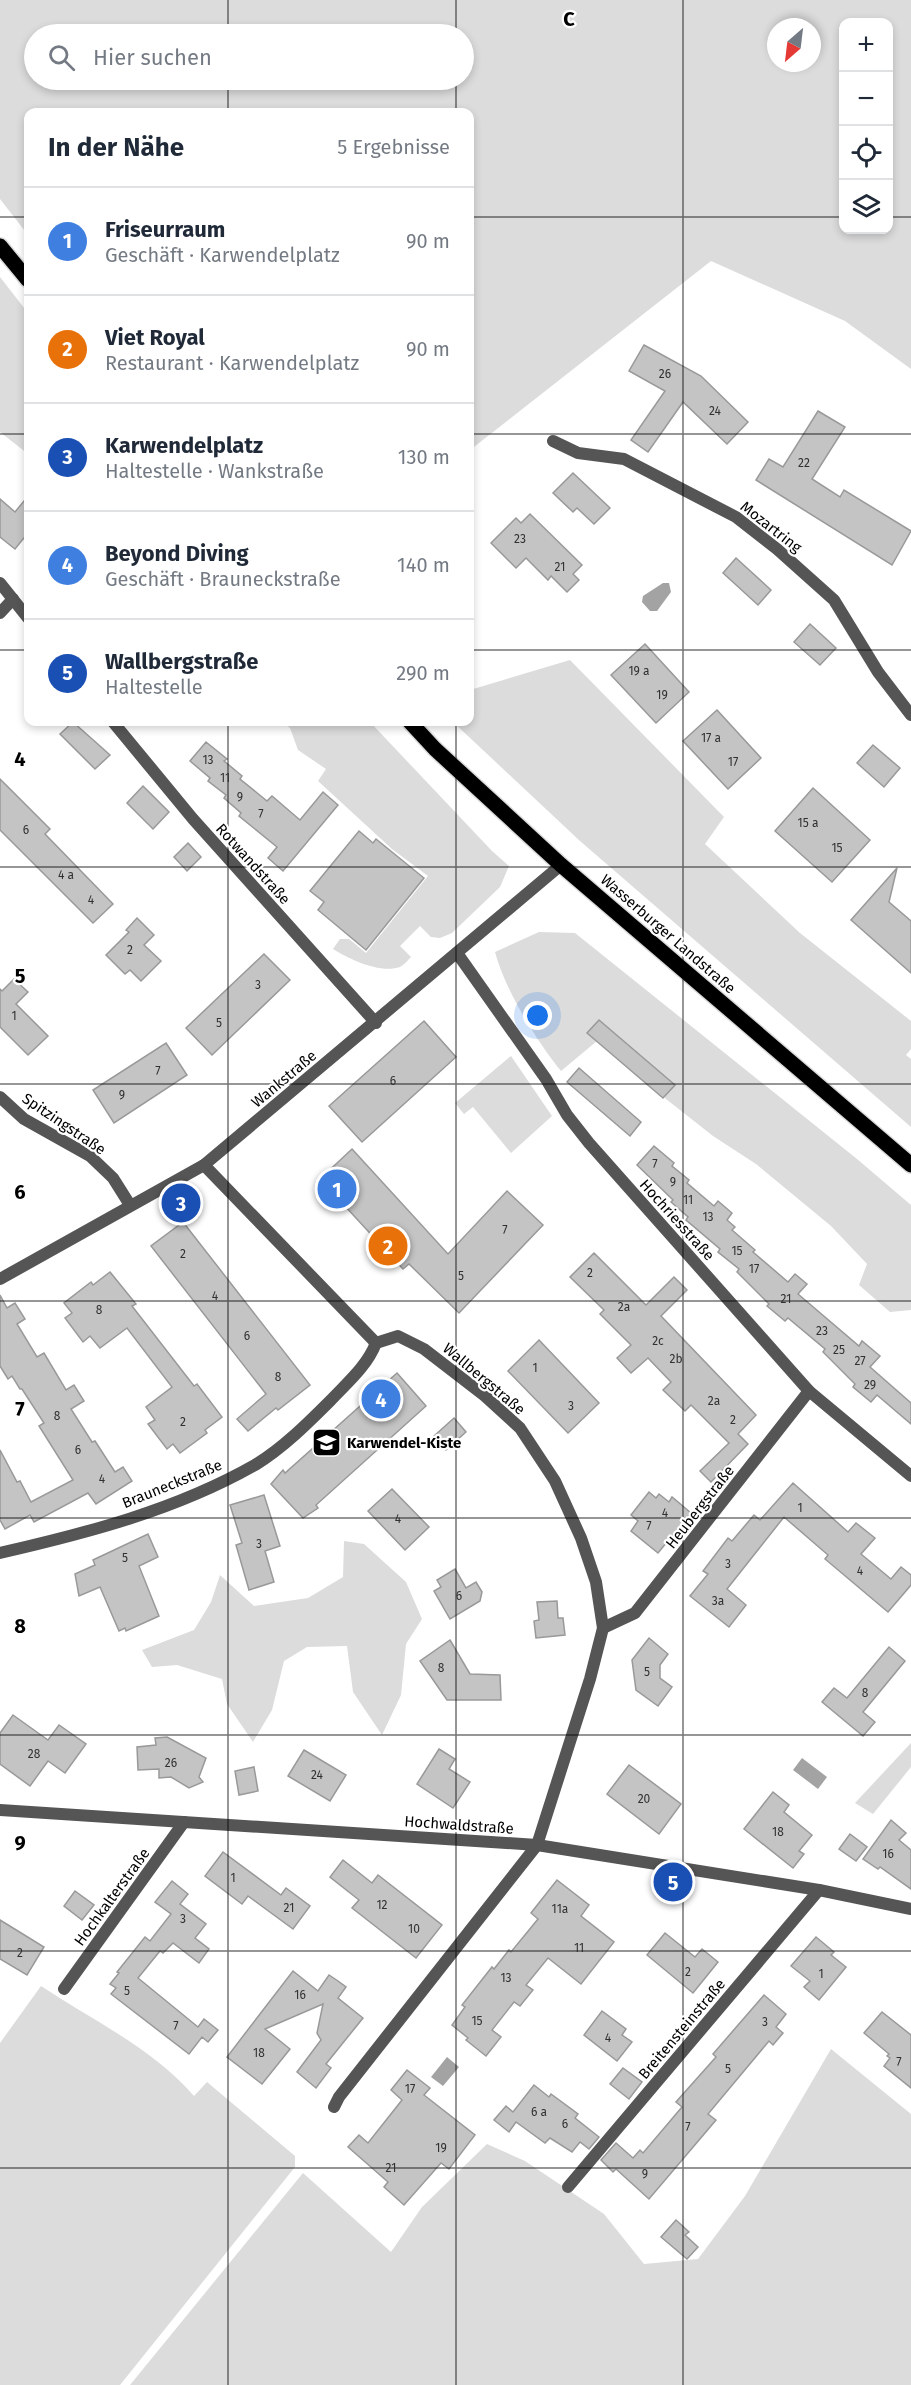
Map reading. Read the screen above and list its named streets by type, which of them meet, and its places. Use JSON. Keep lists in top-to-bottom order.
{
  "streets": {
    "main road": ["Wasserburger Landstraße"],
    "street": [
      "Mozartring",
      "Rotwandstraße",
      "Wankstraße",
      "Spitzingstraße",
      "Hochriesstraße",
      "Wallbergstraße",
      "Brauneckstraße",
      "Heubergstraße",
      "Hochwaldstraße",
      "Hochkalterstraße",
      "Breitensteinstraße"
    ]
  },
  "crossings": [
    ["Rotwandstraße", "Wankstraße"],
    ["Wasserburger Landstraße", "Wankstraße"],
    ["Wankstraße", "Spitzingstraße"],
    ["Wankstraße", "Hochriesstraße"],
    ["Hochriesstraße", "Heubergstraße"],
    ["Wallbergstraße", "Brauneckstraße"],
    ["Wallbergstraße", "Heubergstraße"],
    ["Wallbergstraße", "Hochwaldstraße"],
    ["Hochwaldstraße", "Hochkalterstraße"],
    ["Hochwaldstraße", "Breitensteinstraße"]
  ],
  "places": {
    "school or university": ["Karwendel-Kiste"]
  },
  "house_numbers": [
    "26",
    "24",
    "22",
    "23",
    "21",
    "19 a",
    "19",
    "17 a",
    "13",
    "17",
    "11",
    "9",
    "7",
    "15 a",
    "6",
    "15",
    "4 a",
    "4",
    "2",
    "3",
    "1",
    "5",
    "7",
    "6",
    "9",
    "7",
    "9",
    "11",
    "13",
    "7",
    "15",
    "2",
    "17",
    "2",
    "5",
    "4",
    "21",
    "2a",
    "8",
    "23",
    "6",
    "2c",
    "25",
    "2b",
    "27",
    "1",
    "8",
    "29",
    "2a",
    "3",
    "8",
    "2",
    "2",
    "6",
    "4",
    "1",
    "4",
    "4",
    "7",
    "3",
    "5",
    "3",
    "4",
    "6",
    "3a",
    "8",
    "5",
    "8",
    "28",
    "26",
    "24",
    "20",
    "18",
    "16",
    "1",
    "12",
    "21",
    "11a",
    "3",
    "10",
    "11",
    "2",
    "2",
    "1",
    "13",
    "5",
    "16",
    "15",
    "3",
    "7",
    "4",
    "18",
    "7",
    "5",
    "17",
    "6 a",
    "6",
    "7",
    "19",
    "21",
    "9"
  ],
  "north": "bottom left",
  "page": {
    "map_buttons": ["+", "−"],
    "search": "Hier suchen",
    "heading": ["In der Nähe", "5 Ergebnisse"],
    "list": [
      {
        "mark": "1",
        "name": "Friseurraum",
        "note": "Geschäft · Karwendelplatz",
        "value": "90 m"
      },
      {
        "mark": "2",
        "name": "Viet Royal",
        "note": "Restaurant · Karwendelplatz",
        "value": "90 m"
      },
      {
        "mark": "3",
        "name": "Karwendelplatz",
        "note": "Haltestelle · Wankstraße",
        "value": "130 m"
      },
      {
        "mark": "4",
        "name": "Beyond Diving",
        "note": "Geschäft · Brauneckstraße",
        "value": "140 m"
      },
      {
        "mark": "5",
        "name": "Wallbergstraße",
        "note": "Haltestelle",
        "value": "290 m"
      }
    ],
    "pins": [
      "1",
      "3",
      "2",
      "4",
      "5"
    ]
  },
  "grid": {
    "columns": ["C"],
    "rows": [
      "4",
      "5",
      "6",
      "7",
      "8",
      "9"
    ]
  }
}
